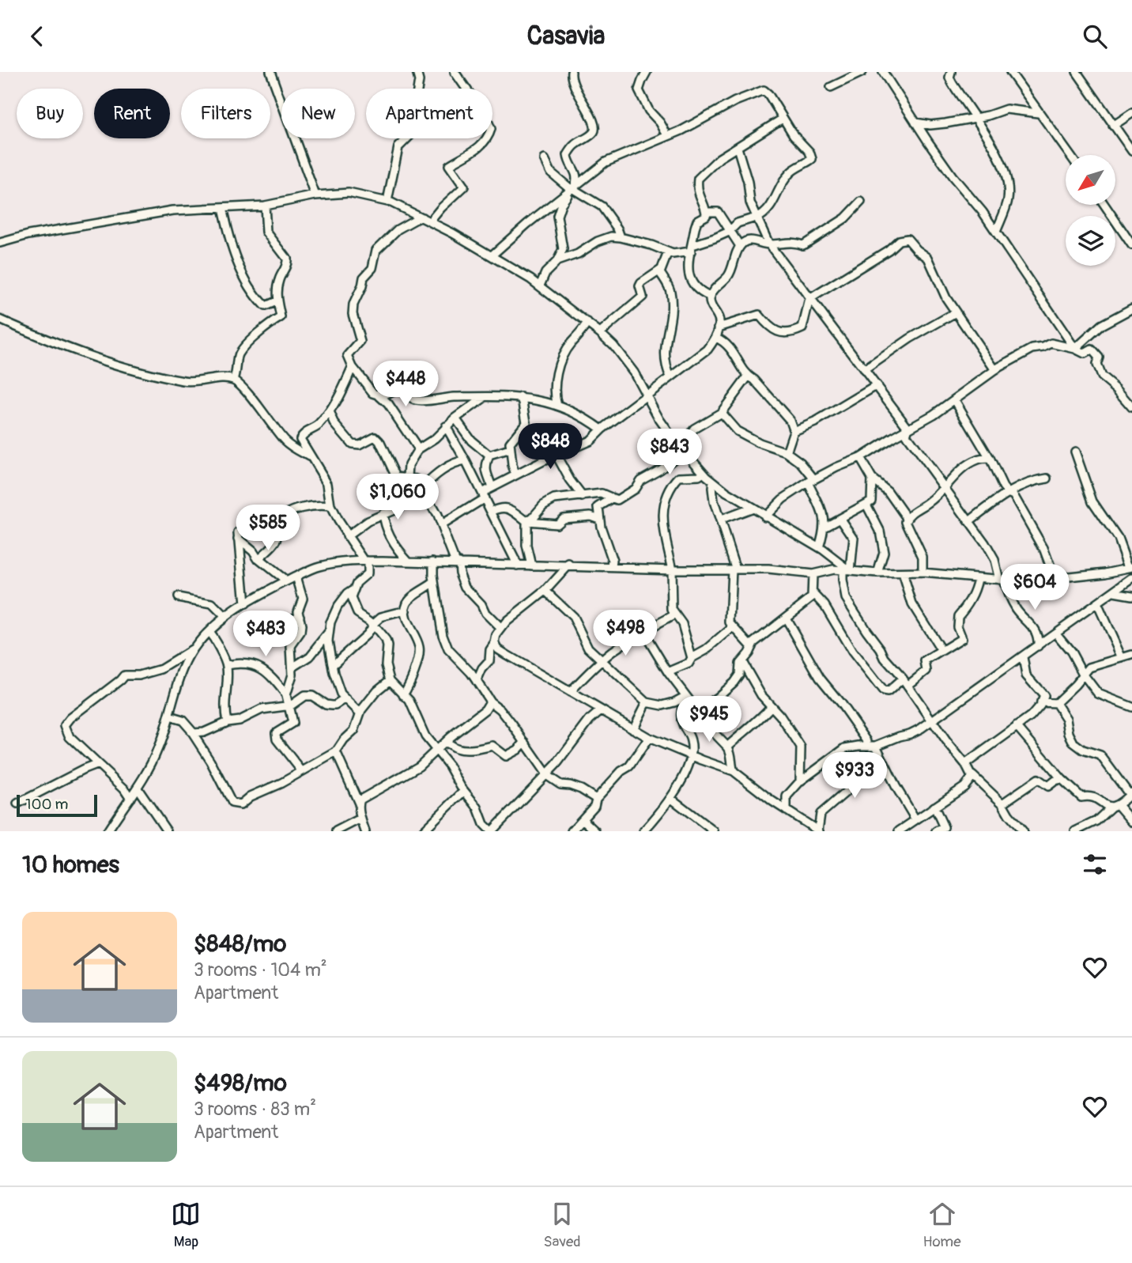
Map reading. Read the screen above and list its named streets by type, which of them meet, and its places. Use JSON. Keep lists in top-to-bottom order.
{
  "scale_bar": "100 m",
  "north": "bottom left",
  "page": {
    "header": "Casavia",
    "chip": [
      "Buy",
      "Rent",
      "Filters",
      "New",
      "Apartment"
    ],
    "price": [
      "$448",
      "$848",
      "$843",
      "$1,060",
      "$585",
      "$604",
      "$498",
      "$483",
      "$945",
      "$933"
    ],
    "scale": "100 m",
    "heading": "10 homes",
    "list": [
      {
        "name": "$848/mo",
        "note": "3 rooms · 104 m² · Apartment"
      },
      {
        "name": "$498/mo",
        "note": "3 rooms · 83 m² · Apartment"
      }
    ],
    "tabs": ["Map", "Saved", "Home"]
  }
}
